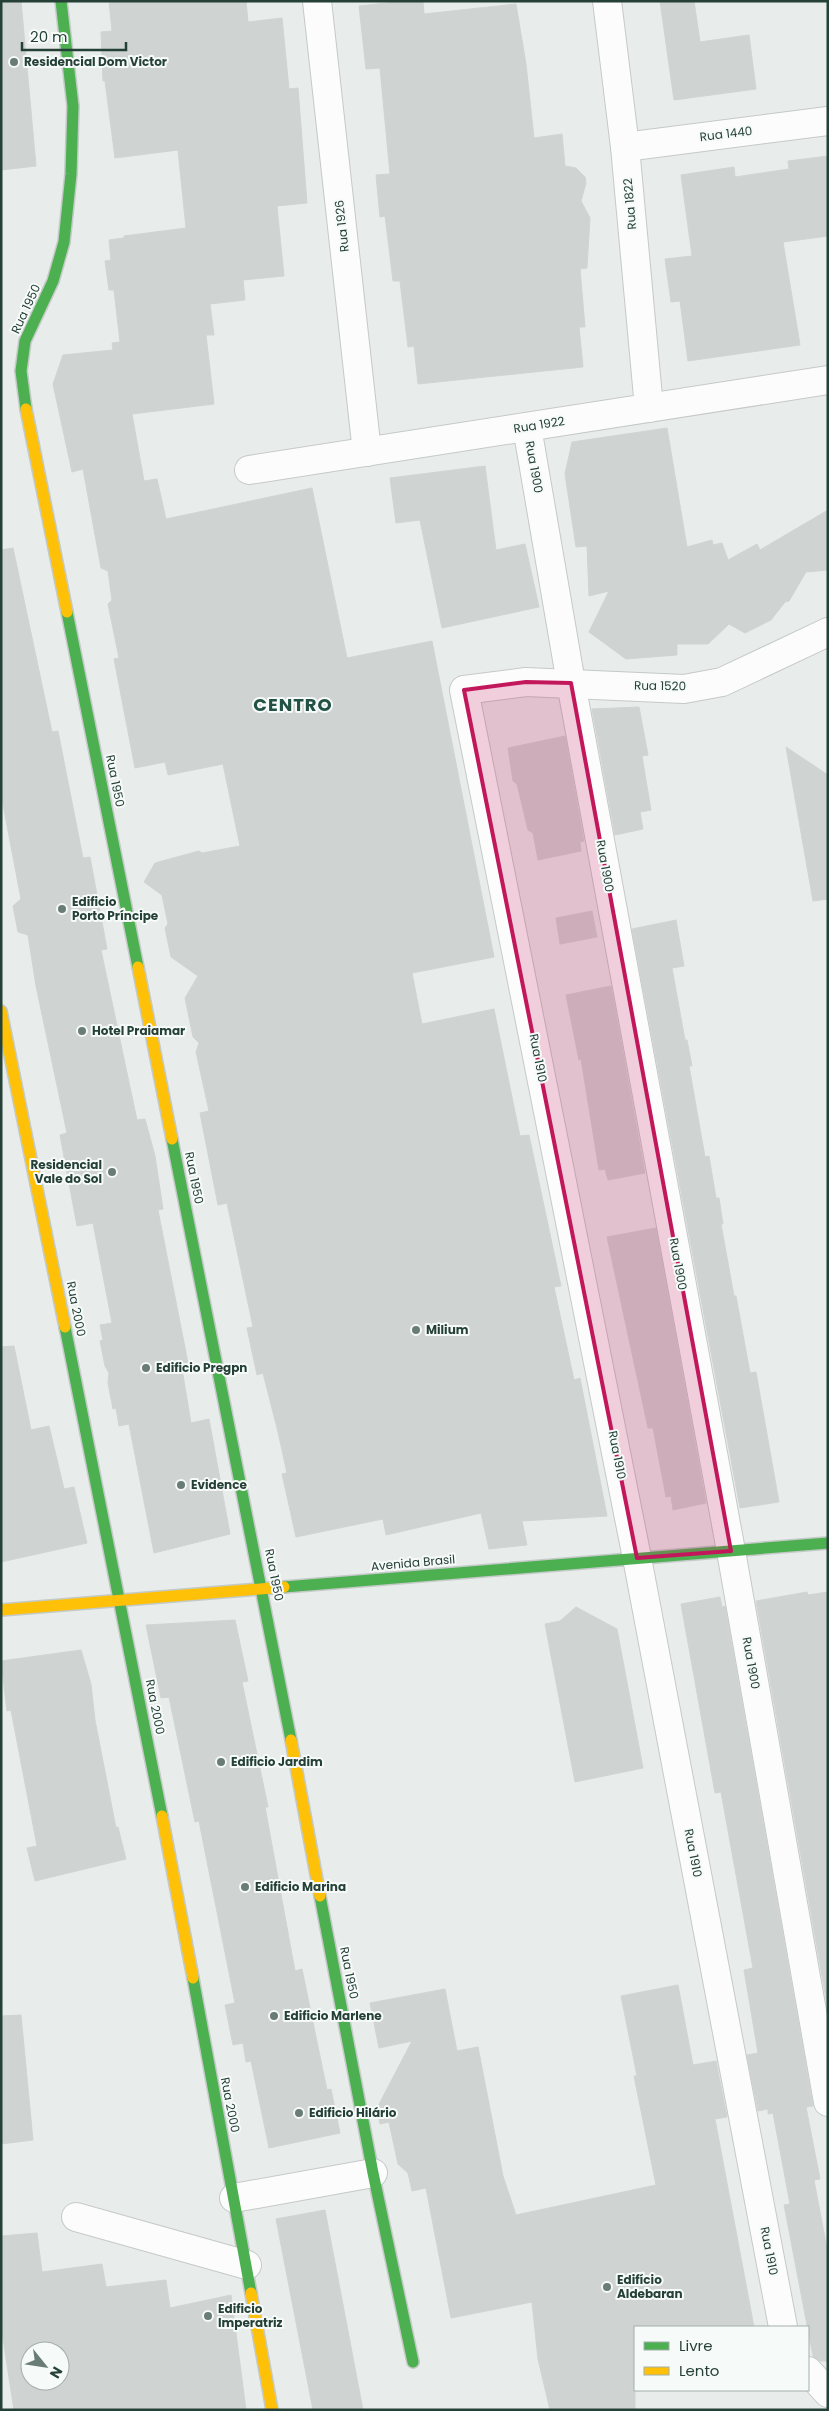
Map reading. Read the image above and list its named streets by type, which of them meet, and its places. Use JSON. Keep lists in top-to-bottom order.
{
  "streets": {
    "street": [
      "Rua 1440",
      "Rua 1822",
      "Rua 1926",
      "Rua 1950",
      "Rua 1922",
      "Rua 1900",
      "Rua 1520",
      "Rua 1910",
      "Rua 2000",
      "Avenida Brasil"
    ]
  },
  "crossings": [
    ["Rua 1440", "Rua 1822"],
    ["Rua 1822", "Rua 1922"],
    ["Rua 1926", "Rua 1922"],
    ["Rua 1950", "Avenida Brasil"],
    ["Rua 1922", "Rua 1900"],
    ["Rua 1900", "Rua 1520"],
    ["Rua 1900", "Rua 1910"],
    ["Rua 1900", "Avenida Brasil"],
    ["Rua 1520", "Rua 1910"],
    ["Rua 1910", "Avenida Brasil"],
    ["Rua 2000", "Avenida Brasil"]
  ],
  "districts": ["CENTRO"],
  "places": [
    "Residencial Dom Victor",
    "Edificio Porto Príncipe",
    "Hotel Praiamar",
    "Residencial Vale do Sol",
    "Milium",
    "Edificio Pregpn",
    "Evidence",
    "Edificio Jardim",
    "Edificio Marina",
    "Edificio Marlene",
    "Edificio Hilário",
    "Edifício Aldebaran",
    "Edificio Imperatriz"
  ],
  "legend": ["Livre", "Lento"],
  "scale_bar": "20 m",
  "north": "bottom right"
}
